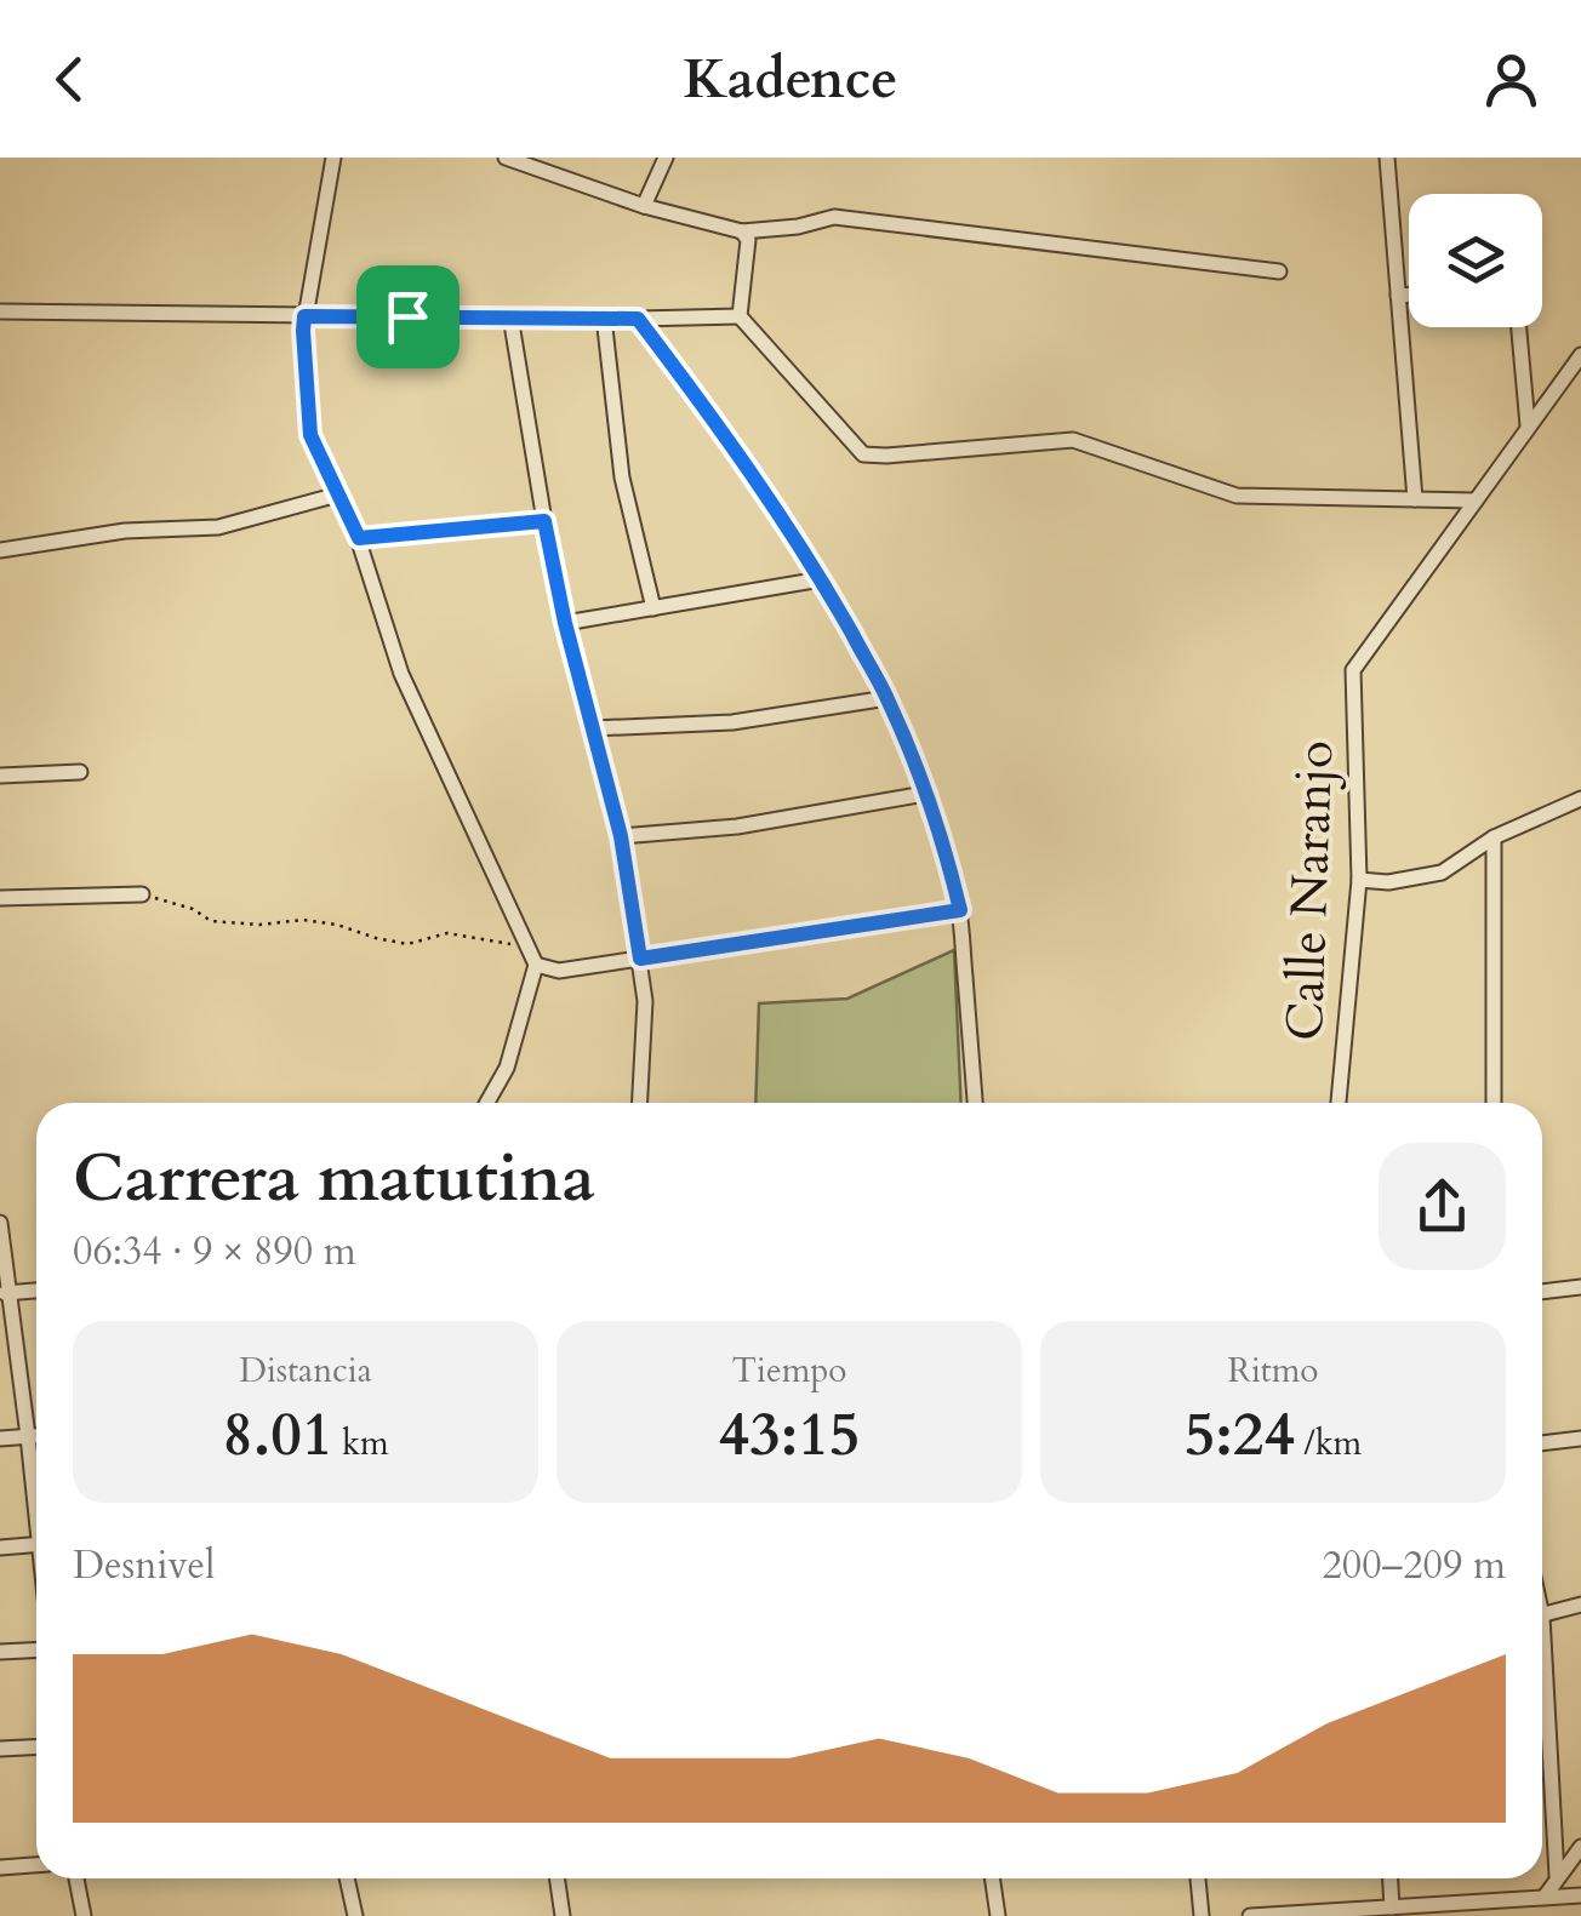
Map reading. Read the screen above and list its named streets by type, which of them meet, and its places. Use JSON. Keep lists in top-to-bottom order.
{
  "streets": {
    "street": ["Calle Naranjo"]
  },
  "page": {
    "header": "Kadence",
    "heading": ["Carrera matutina", "06:34 · 9 × 890 m"],
    "stats": [
      ["Distancia", "8.01 km"],
      ["Tiempo", "43:15"],
      ["Ritmo", "5:24 /km"]
    ],
    "chart": ["Desnivel", "200–209 m"]
  }
}
